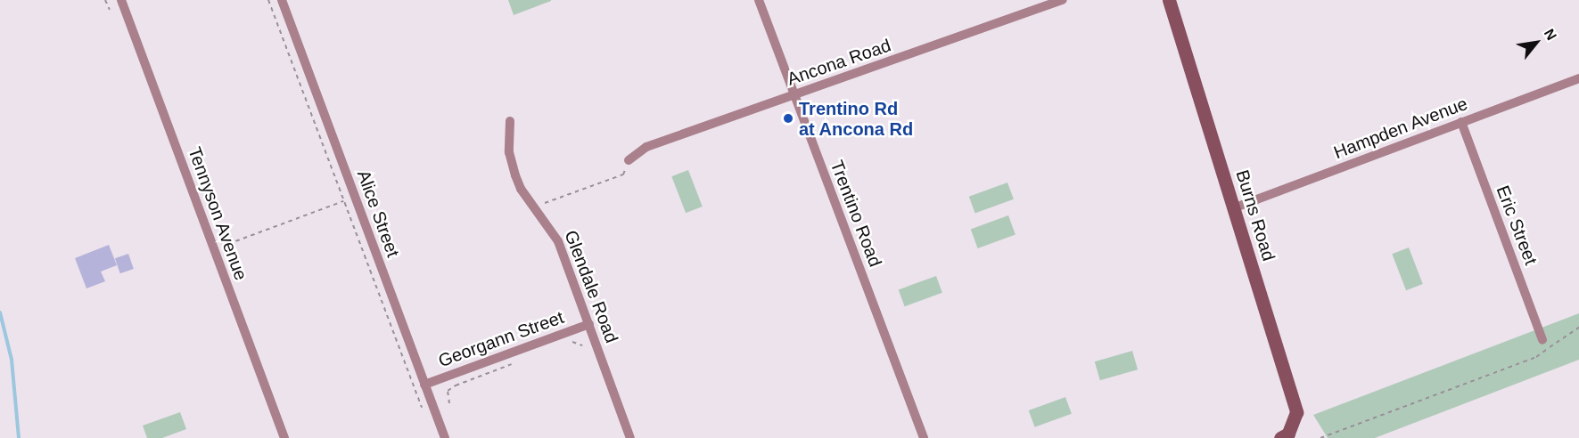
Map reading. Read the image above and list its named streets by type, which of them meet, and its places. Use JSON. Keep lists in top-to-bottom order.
{
  "streets": {
    "main road": ["Burns Road"],
    "street": [
      "Ancona Road",
      "Hampden Avenue",
      "Tennyson Avenue",
      "Alice Street",
      "Trentino Road",
      "Eric Street",
      "Glendale Road",
      "Georgann Street"
    ]
  },
  "crossings": [
    ["Ancona Road", "Trentino Road"],
    ["Hampden Avenue", "Burns Road"],
    ["Hampden Avenue", "Eric Street"],
    ["Alice Street", "Georgann Street"],
    ["Glendale Road", "Georgann Street"]
  ],
  "places": ["Trentino Rd at Ancona Rd"],
  "north": "top right"
}
